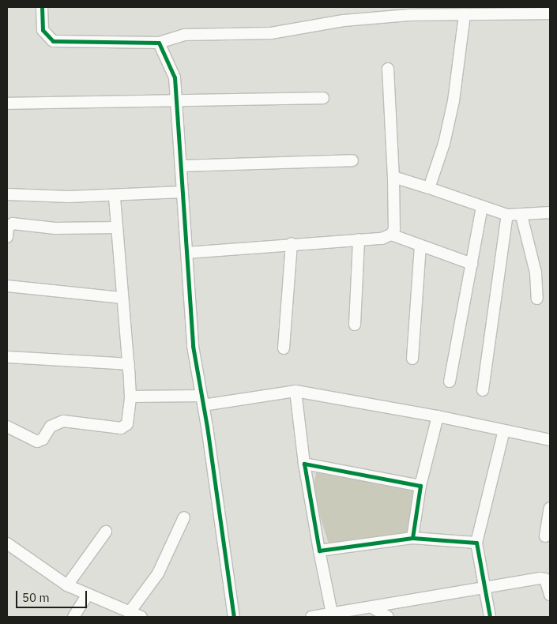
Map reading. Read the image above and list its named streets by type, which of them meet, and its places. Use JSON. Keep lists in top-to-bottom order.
{
  "scale_bar": "50 m"
}
